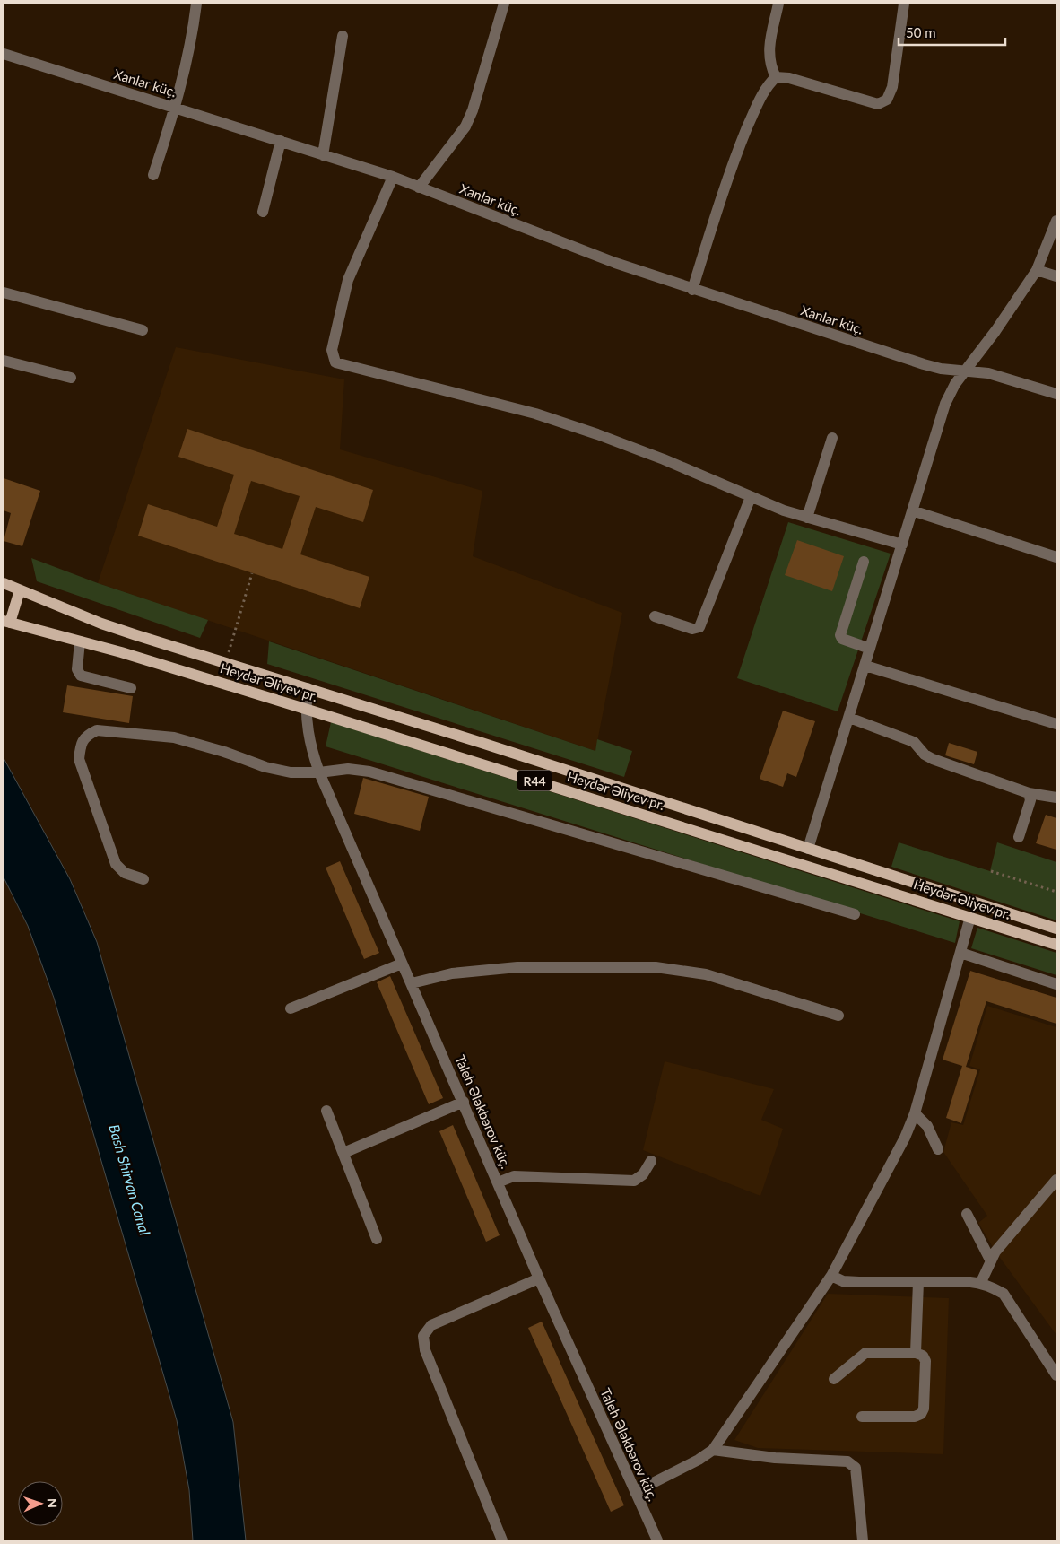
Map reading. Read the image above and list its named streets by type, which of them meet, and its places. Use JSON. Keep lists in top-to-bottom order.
{
  "streets": {
    "main road": ["Heydər Əliyev pr.", "R44"],
    "street": ["Xanlar küç.", "Taleh Ələkbərov küç."]
  },
  "crossings": [
    ["Heydər Əliyev pr.", "Taleh Ələkbərov küç."]
  ],
  "water": ["Bash Shirvan Canal"],
  "scale_bar": "50 m",
  "north": "right"
}
